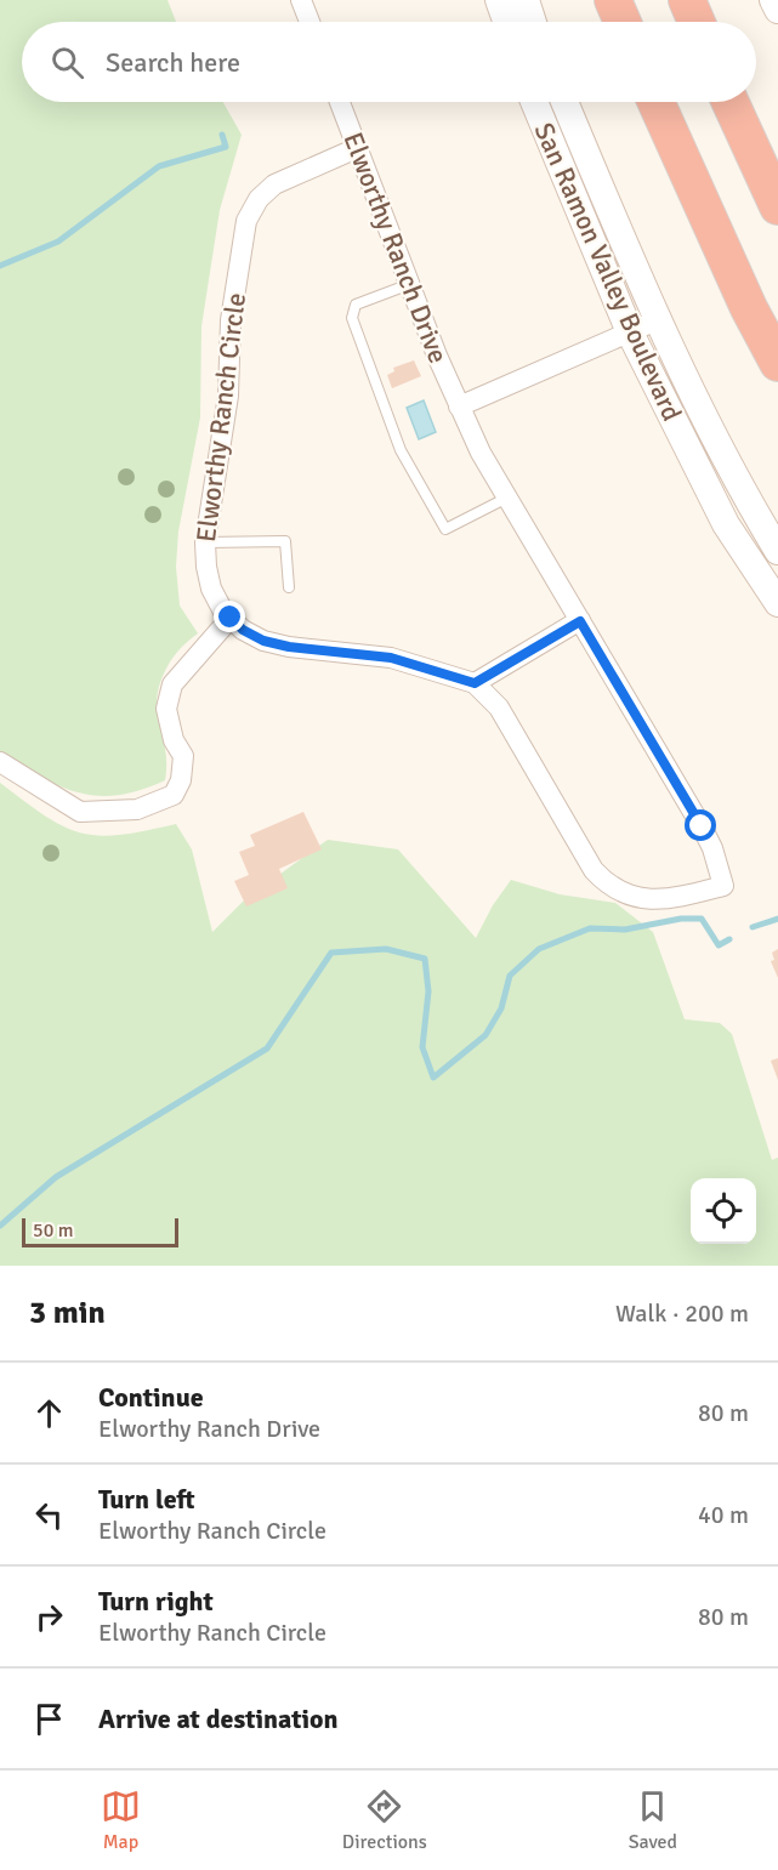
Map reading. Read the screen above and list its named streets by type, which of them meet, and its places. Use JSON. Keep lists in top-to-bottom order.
{
  "streets": {
    "main road": ["San Ramon Valley Boulevard"],
    "street": ["Elworthy Ranch Drive", "Elworthy Ranch Circle"]
  },
  "crossings": [
    ["Elworthy Ranch Drive", "Elworthy Ranch Circle"]
  ],
  "scale_bar": "50 m",
  "page": {
    "search": "Search here",
    "scale": "50 m",
    "heading": ["3 min", "Walk · 200 m"],
    "list": [
      ["Continue", "Elworthy Ranch Drive", "80 m"],
      ["Turn left", "Elworthy Ranch Circle", "40 m"],
      ["Turn right", "Elworthy Ranch Circle", "80 m"],
      "Arrive at destination"
    ],
    "nav": ["Map", "Directions", "Saved"]
  }
}
